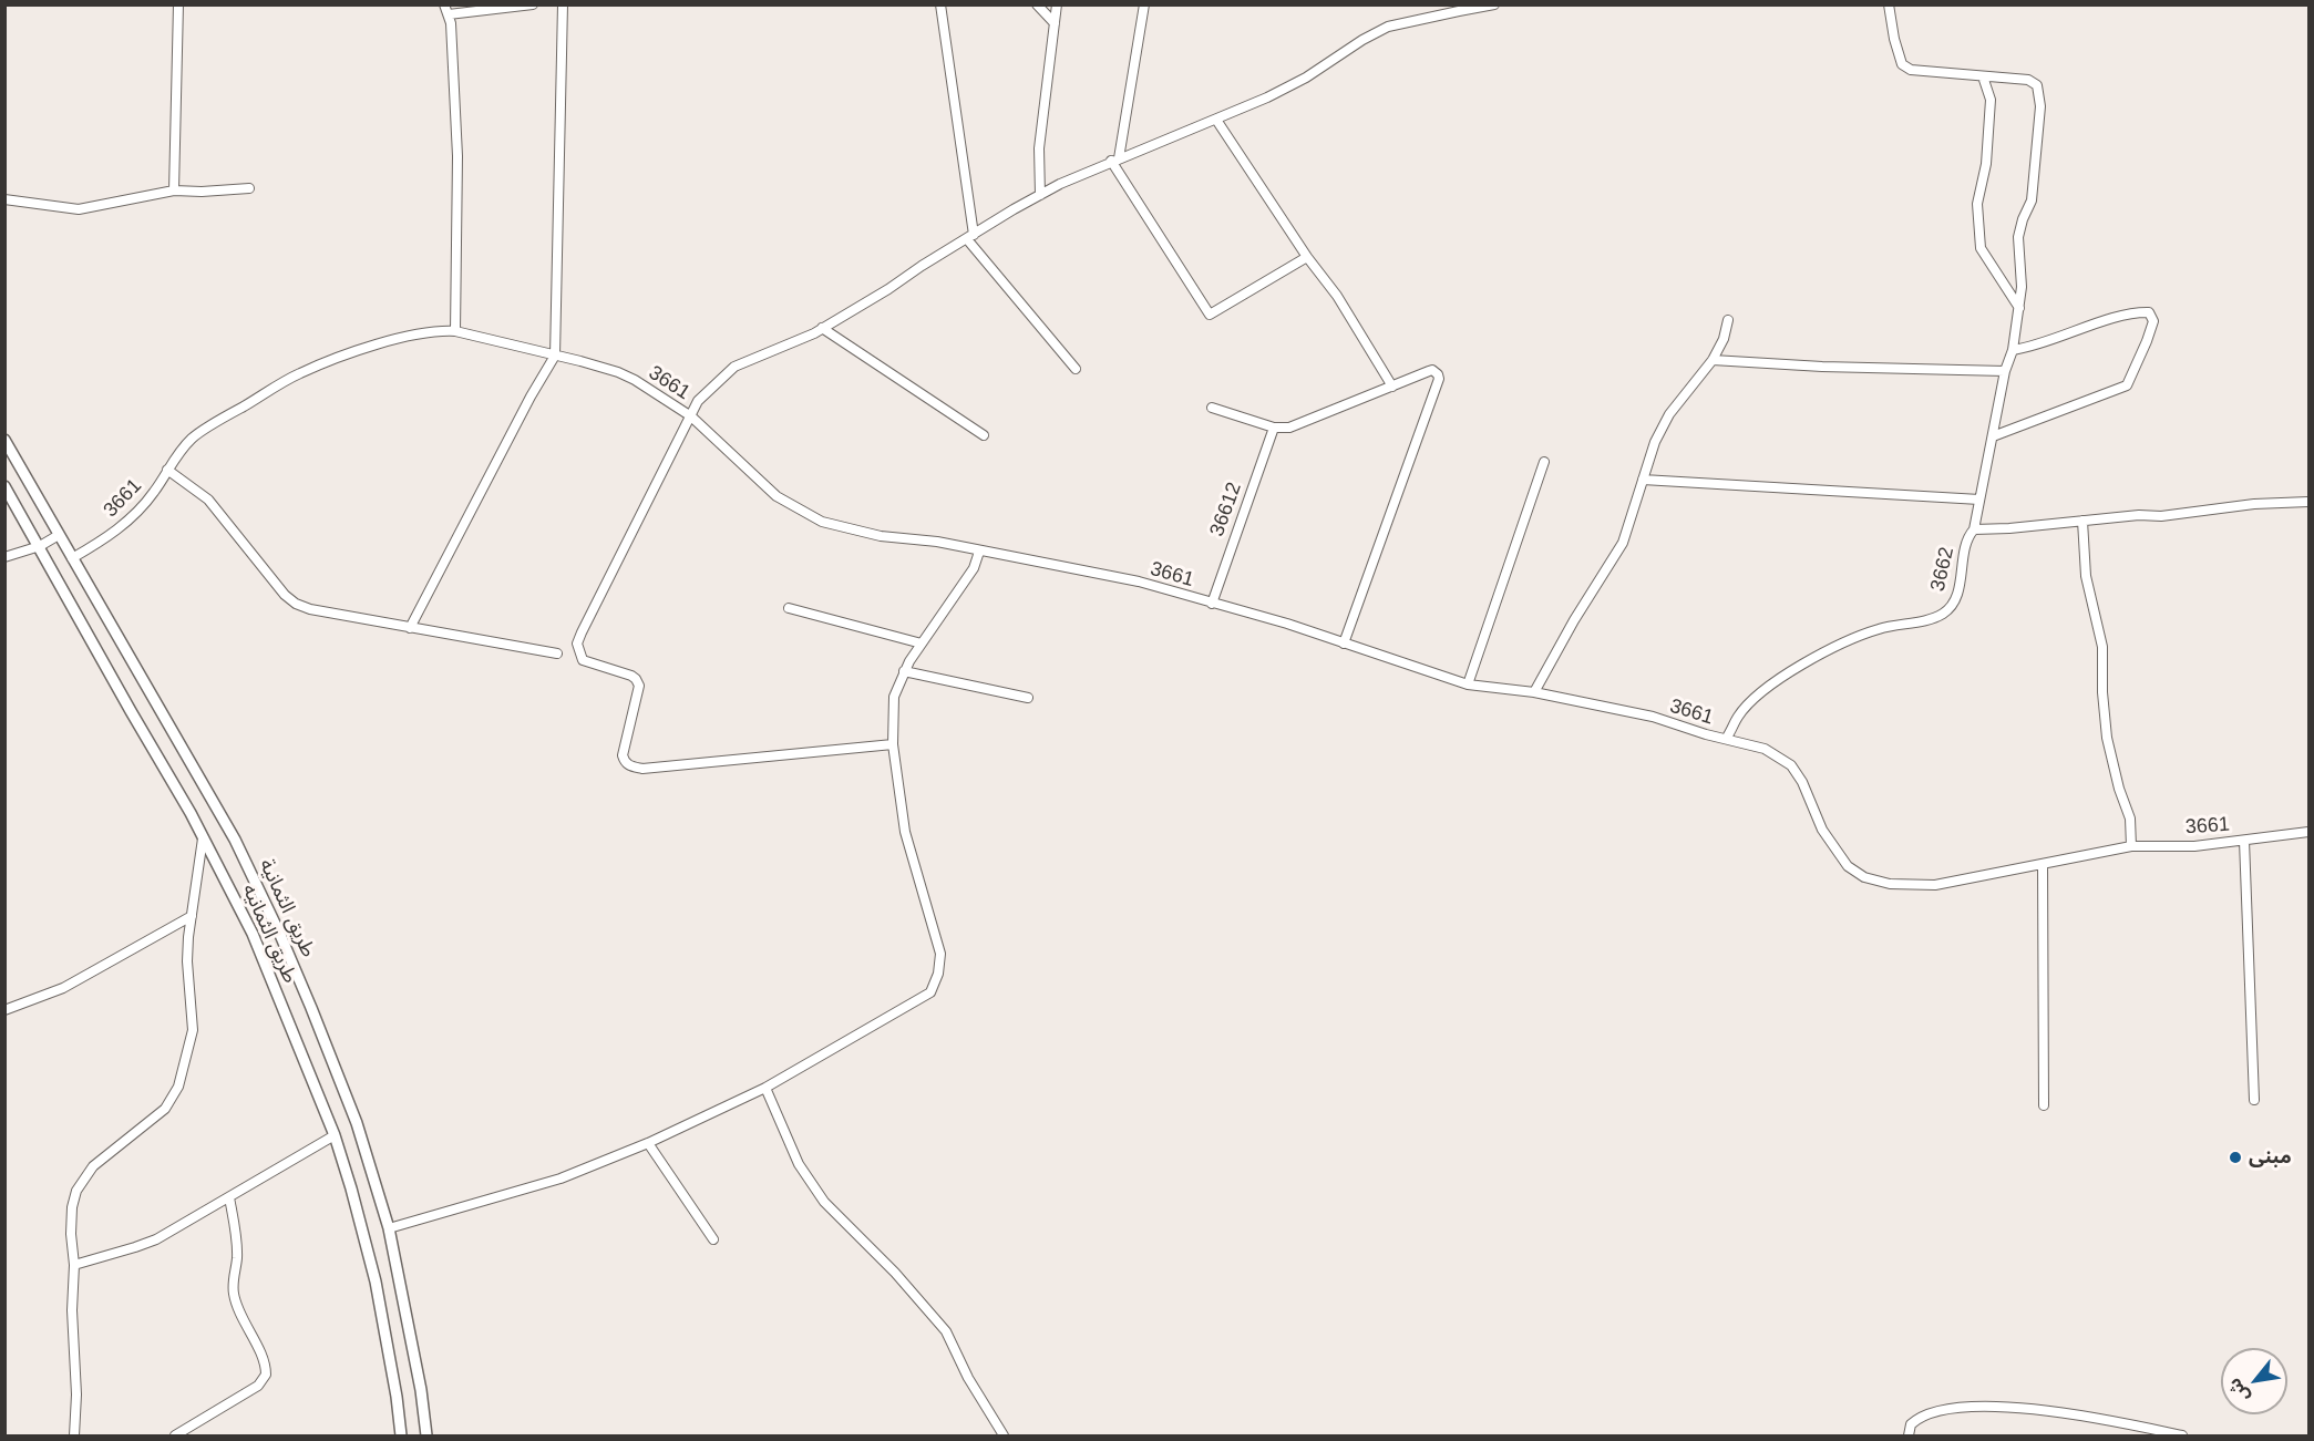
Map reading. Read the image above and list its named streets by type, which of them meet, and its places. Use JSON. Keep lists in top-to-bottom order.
{
  "streets": {
    "street": [
      "3661",
      "36612",
      "3662",
      "طريق الثمانية",
      "طريق الثمانيه"
    ]
  },
  "crossings": [
    ["3661", "36612"],
    ["3661", "3662"],
    ["3661", "طريق الثمانية"]
  ],
  "places": ["مبنى"],
  "north": "bottom left"
}
